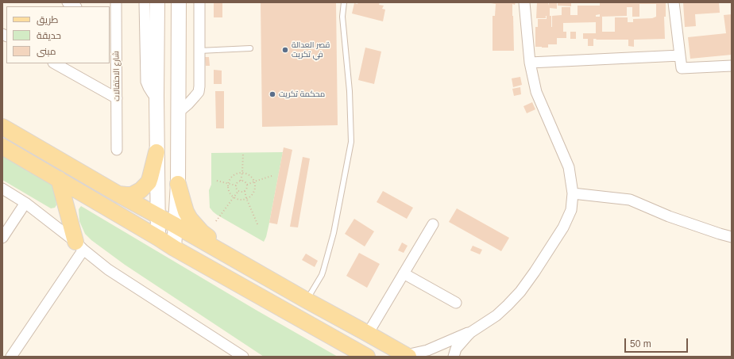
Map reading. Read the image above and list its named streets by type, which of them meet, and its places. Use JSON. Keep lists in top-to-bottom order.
{
  "streets": {
    "street": ["شارع الاحتفالات"]
  },
  "places": ["قصر العدالة في تكريت", "محكمة تكريت"],
  "legend": ["طريق", "حديقة", "مبنى"],
  "scale_bar": "50 m"
}
